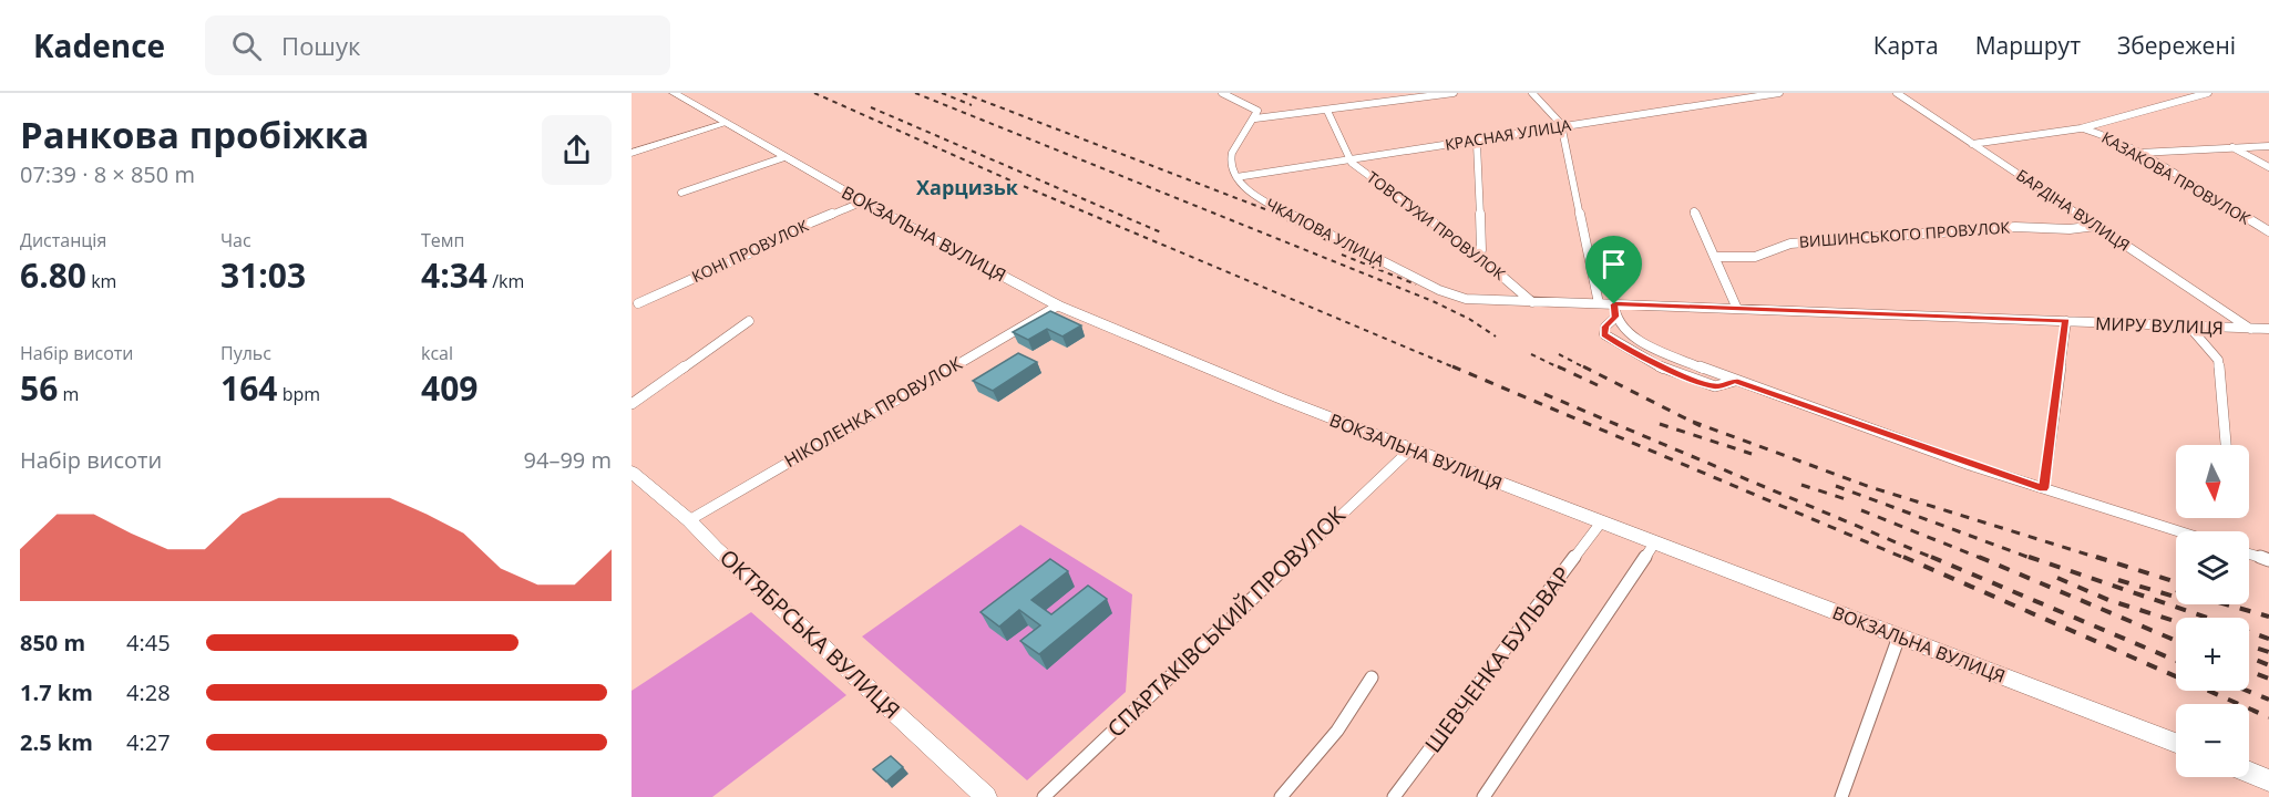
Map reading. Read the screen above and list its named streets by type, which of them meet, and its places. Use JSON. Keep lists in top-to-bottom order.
{
  "streets": {
    "main road": ["ВОКЗАЛЬНА ВУЛИЦЯ", "ОКТЯБРСЬКА ВУЛИЦЯ"],
    "street": [
      "КРАСНАЯ УЛИЦА",
      "КАЗАКОВА ПРОВУЛОК",
      "БАРДІНА ВУЛИЦЯ",
      "ТОВСТУХИ ПРОВУЛОК",
      "ЧКАЛОВА УЛИЦА",
      "ВИШИНСЬКОГО ПРОВУЛОК",
      "КОНІ ПРОВУЛОК",
      "МИРУ ВУЛИЦЯ",
      "НІКОЛЕНКА ПРОВУЛОК",
      "СПАРТАКІВСЬКИЙ ПРОВУЛОК",
      "ШЕВЧЕНКА БУЛЬВАР"
    ]
  },
  "crossings": [
    ["КРАСНАЯ УЛИЦА", "ТОВСТУХИ ПРОВУЛОК"],
    ["КРАСНАЯ УЛИЦА", "ЧКАЛОВА УЛИЦА"],
    ["БАРДІНА ВУЛИЦЯ", "ВИШИНСЬКОГО ПРОВУЛОК"],
    ["БАРДІНА ВУЛИЦЯ", "МИРУ ВУЛИЦЯ"],
    ["ТОВСТУХИ ПРОВУЛОК", "ЧКАЛОВА УЛИЦА"],
    ["ТОВСТУХИ ПРОВУЛОК", "МИРУ ВУЛИЦЯ"],
    ["ЧКАЛОВА УЛИЦА", "МИРУ ВУЛИЦЯ"],
    ["ВОКЗАЛЬНА ВУЛИЦЯ", "КОНІ ПРОВУЛОК"],
    ["ВОКЗАЛЬНА ВУЛИЦЯ", "НІКОЛЕНКА ПРОВУЛОК"],
    ["ВОКЗАЛЬНА ВУЛИЦЯ", "СПАРТАКІВСЬКИЙ ПРОВУЛОК"],
    ["ВОКЗАЛЬНА ВУЛИЦЯ", "ШЕВЧЕНКА БУЛЬВАР"],
    ["НІКОЛЕНКА ПРОВУЛОК", "ОКТЯБРСЬКА ВУЛИЦЯ"]
  ],
  "districts": ["Харцизьк"],
  "north": "bottom",
  "page": {
    "header": "Kadence",
    "search": "Пошук",
    "nav": ["Карта", "Маршрут", "Збережені"],
    "heading": ["Ранкова пробіжка", "07:39 · 8 × 850 m"],
    "stats": [
      ["Дистанція", "6.80 km"],
      ["Час", "31:03"],
      ["Темп", "4:34 /km"],
      ["Набір висоти", "56 m"],
      ["Пульс", "164 bpm"],
      ["kcal", "409"]
    ],
    "chart": ["Набір висоти", "94–99 m"],
    "map_buttons": ["+", "−"],
    "list": [
      {
        "name": "850 m",
        "note": "4:45"
      },
      {
        "name": "1.7 km",
        "note": "4:28"
      },
      {
        "name": "2.5 km",
        "note": "4:27"
      }
    ]
  }
}
